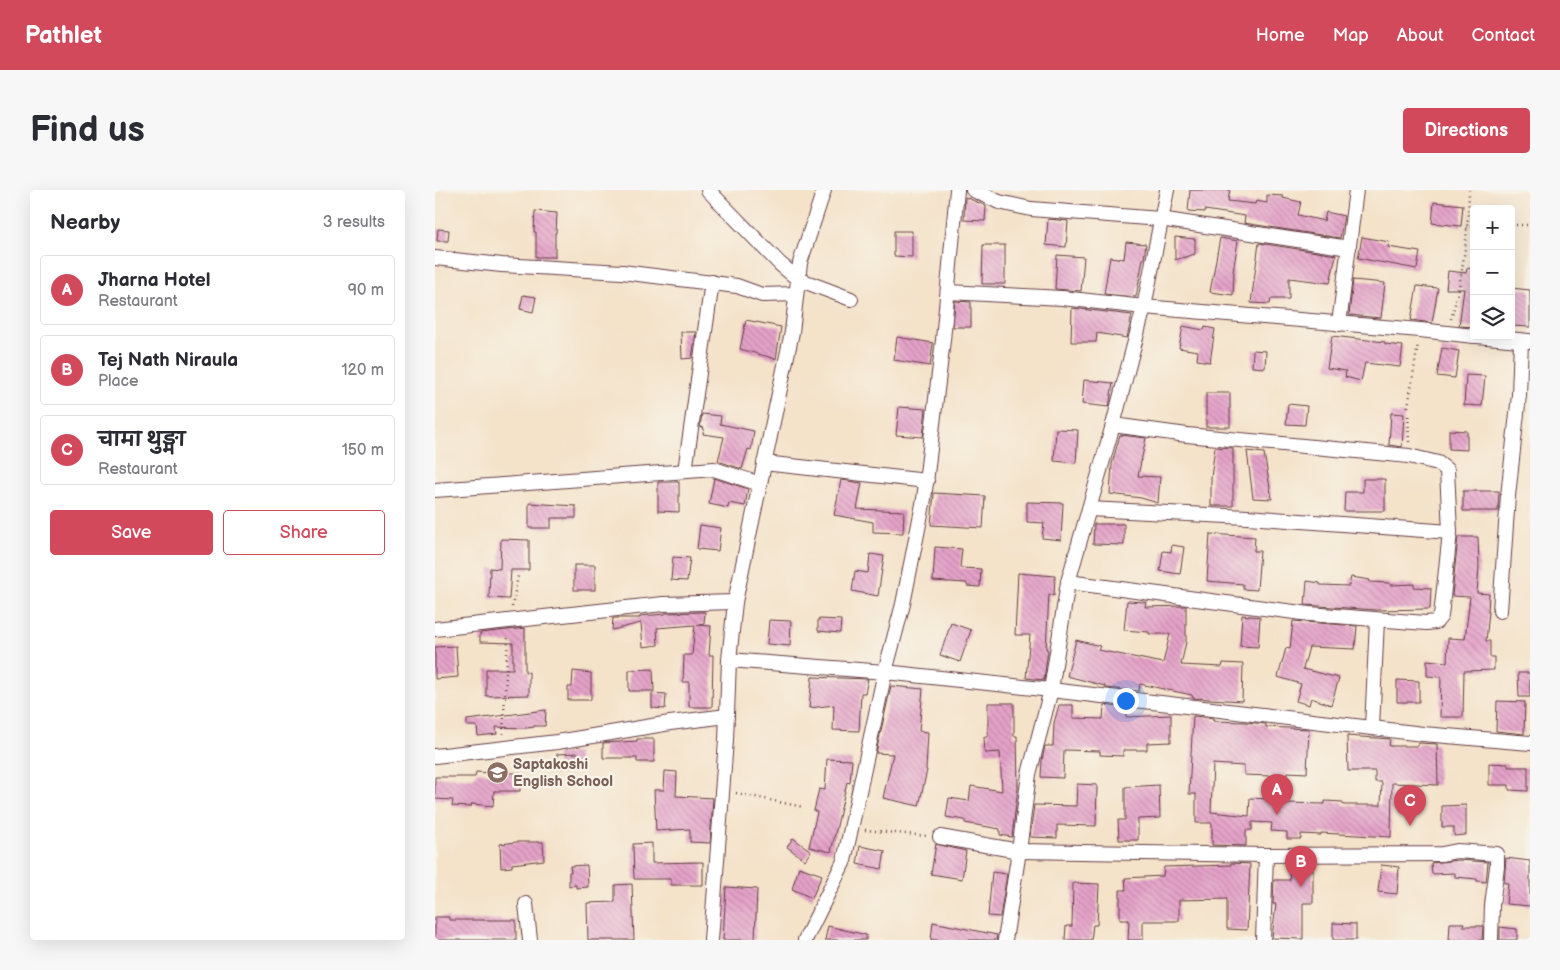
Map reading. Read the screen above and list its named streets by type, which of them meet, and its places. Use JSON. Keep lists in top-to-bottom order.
{
  "places": {
    "school or university": ["Saptakoshi English School"]
  },
  "page": {
    "header": "Pathlet",
    "nav": [
      "Home",
      "Map",
      "About",
      "Contact"
    ],
    "buttons": [
      "Directions",
      ["Save", "Share"]
    ],
    "title": "Find us",
    "heading": ["Nearby", "3 results"],
    "map_buttons": ["+", "−"],
    "list": [
      {
        "mark": "A",
        "name": "Jharna Hotel",
        "note": "Restaurant",
        "value": "90 m"
      },
      {
        "mark": "B",
        "name": "Tej Nath Niraula",
        "note": "Place",
        "value": "120 m"
      },
      {
        "mark": "C",
        "name": "चामा थुङ्मा",
        "note": "Restaurant",
        "value": "150 m"
      }
    ],
    "pins": ["A", "C", "B"]
  }
}
